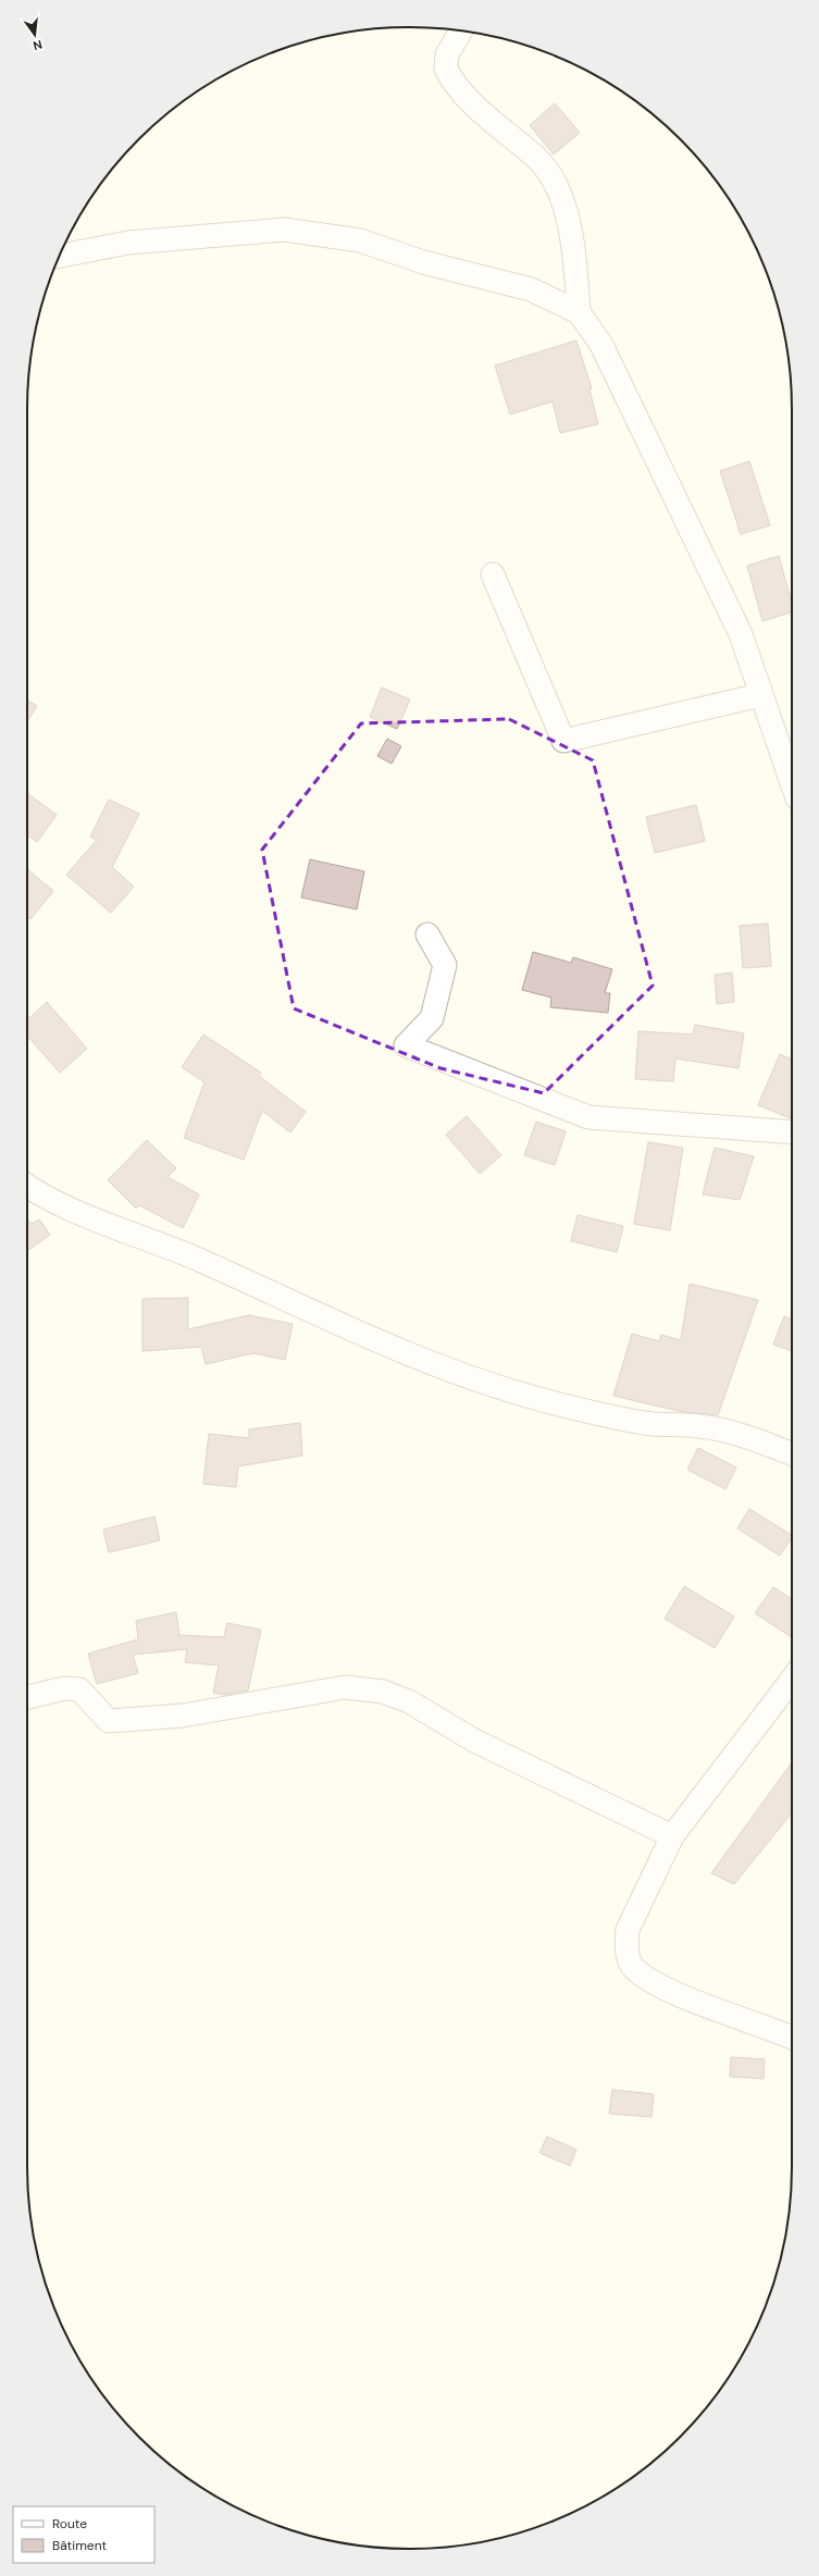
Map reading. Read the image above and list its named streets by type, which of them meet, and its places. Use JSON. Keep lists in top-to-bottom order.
{
  "legend": ["Route", "Bâtiment"],
  "north": "bottom"
}
